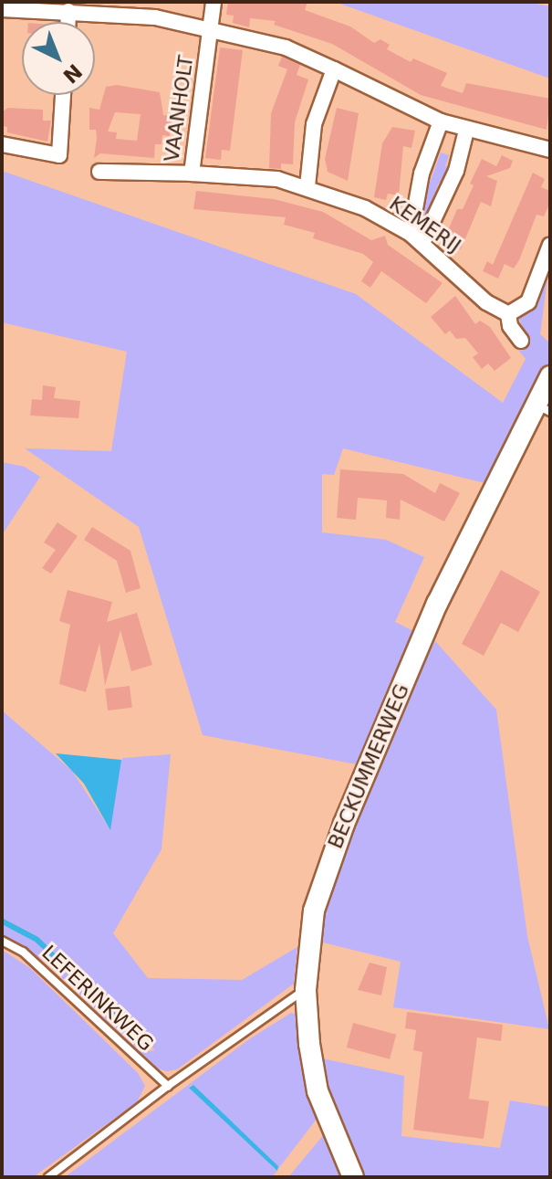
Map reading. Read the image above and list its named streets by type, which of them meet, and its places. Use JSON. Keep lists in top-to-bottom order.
{
  "streets": {
    "street": ["VAANHOLT", "KEMERIJ", "BECKUMMERWEG"],
    "lane": ["LEFERINKWEG"]
  },
  "crossings": [
    ["VAANHOLT", "KEMERIJ"]
  ],
  "north": "bottom right"
}
